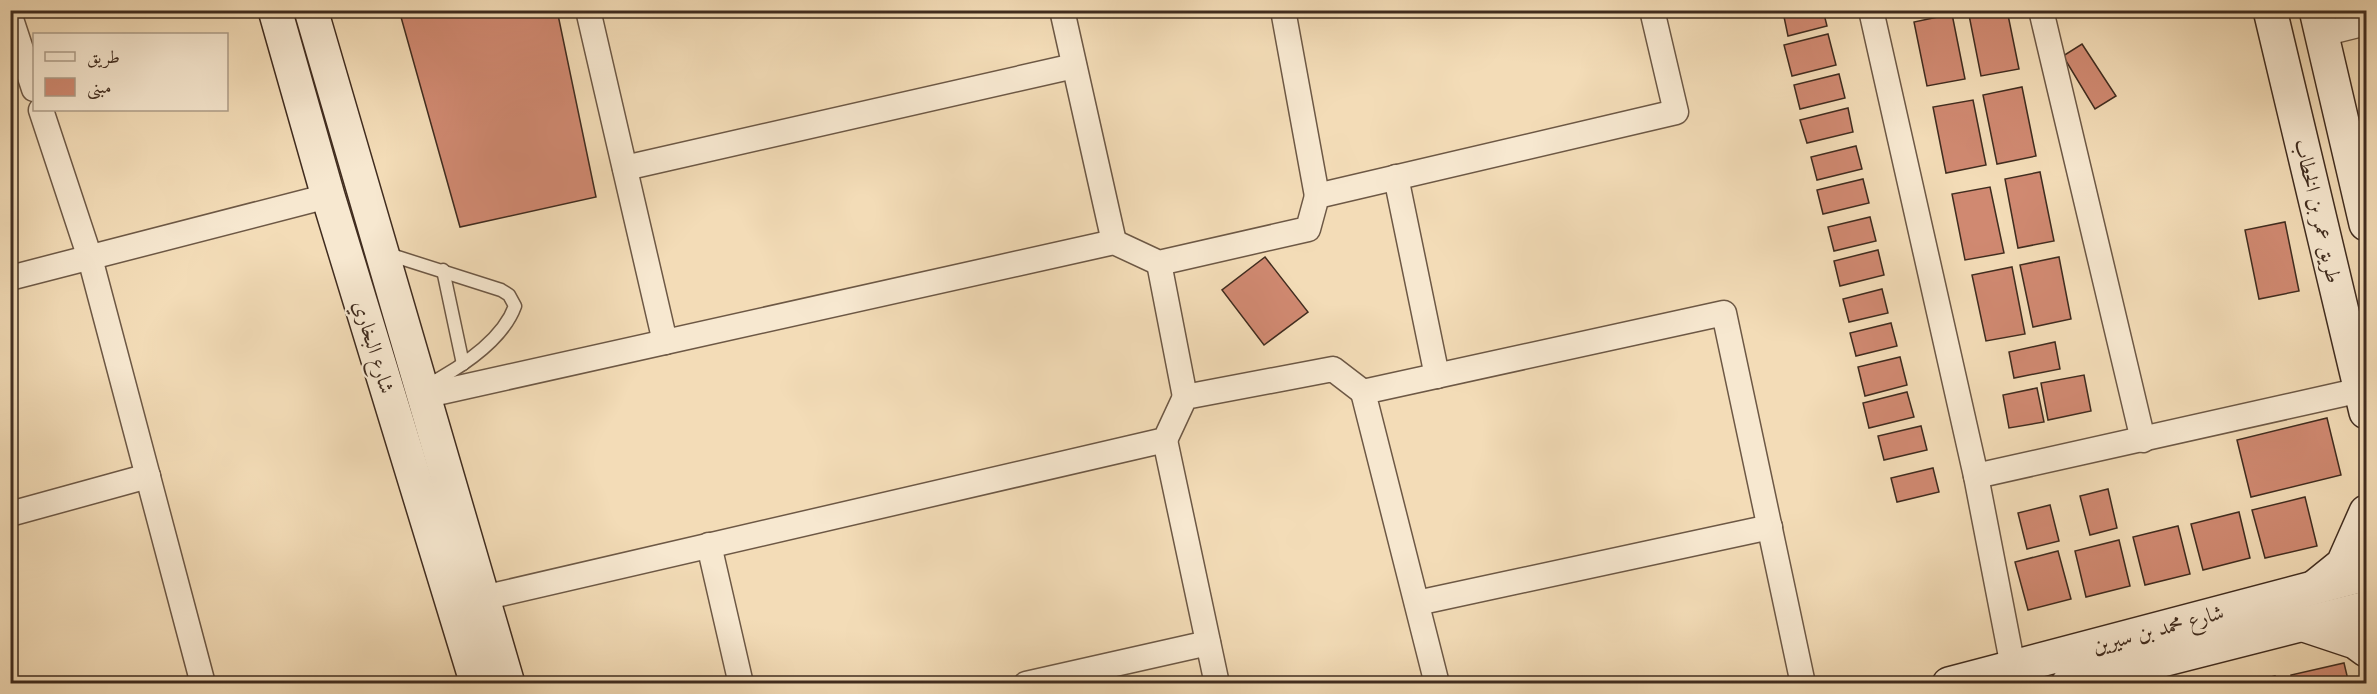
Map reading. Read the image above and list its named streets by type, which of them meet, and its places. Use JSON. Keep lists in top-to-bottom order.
{
  "streets": {
    "main road": ["طريق عمر بن الخطاب", "شارع البخاري", "شارع محمد بن سيرين"]
  },
  "legend": ["طريق", "مبنى"]
}
